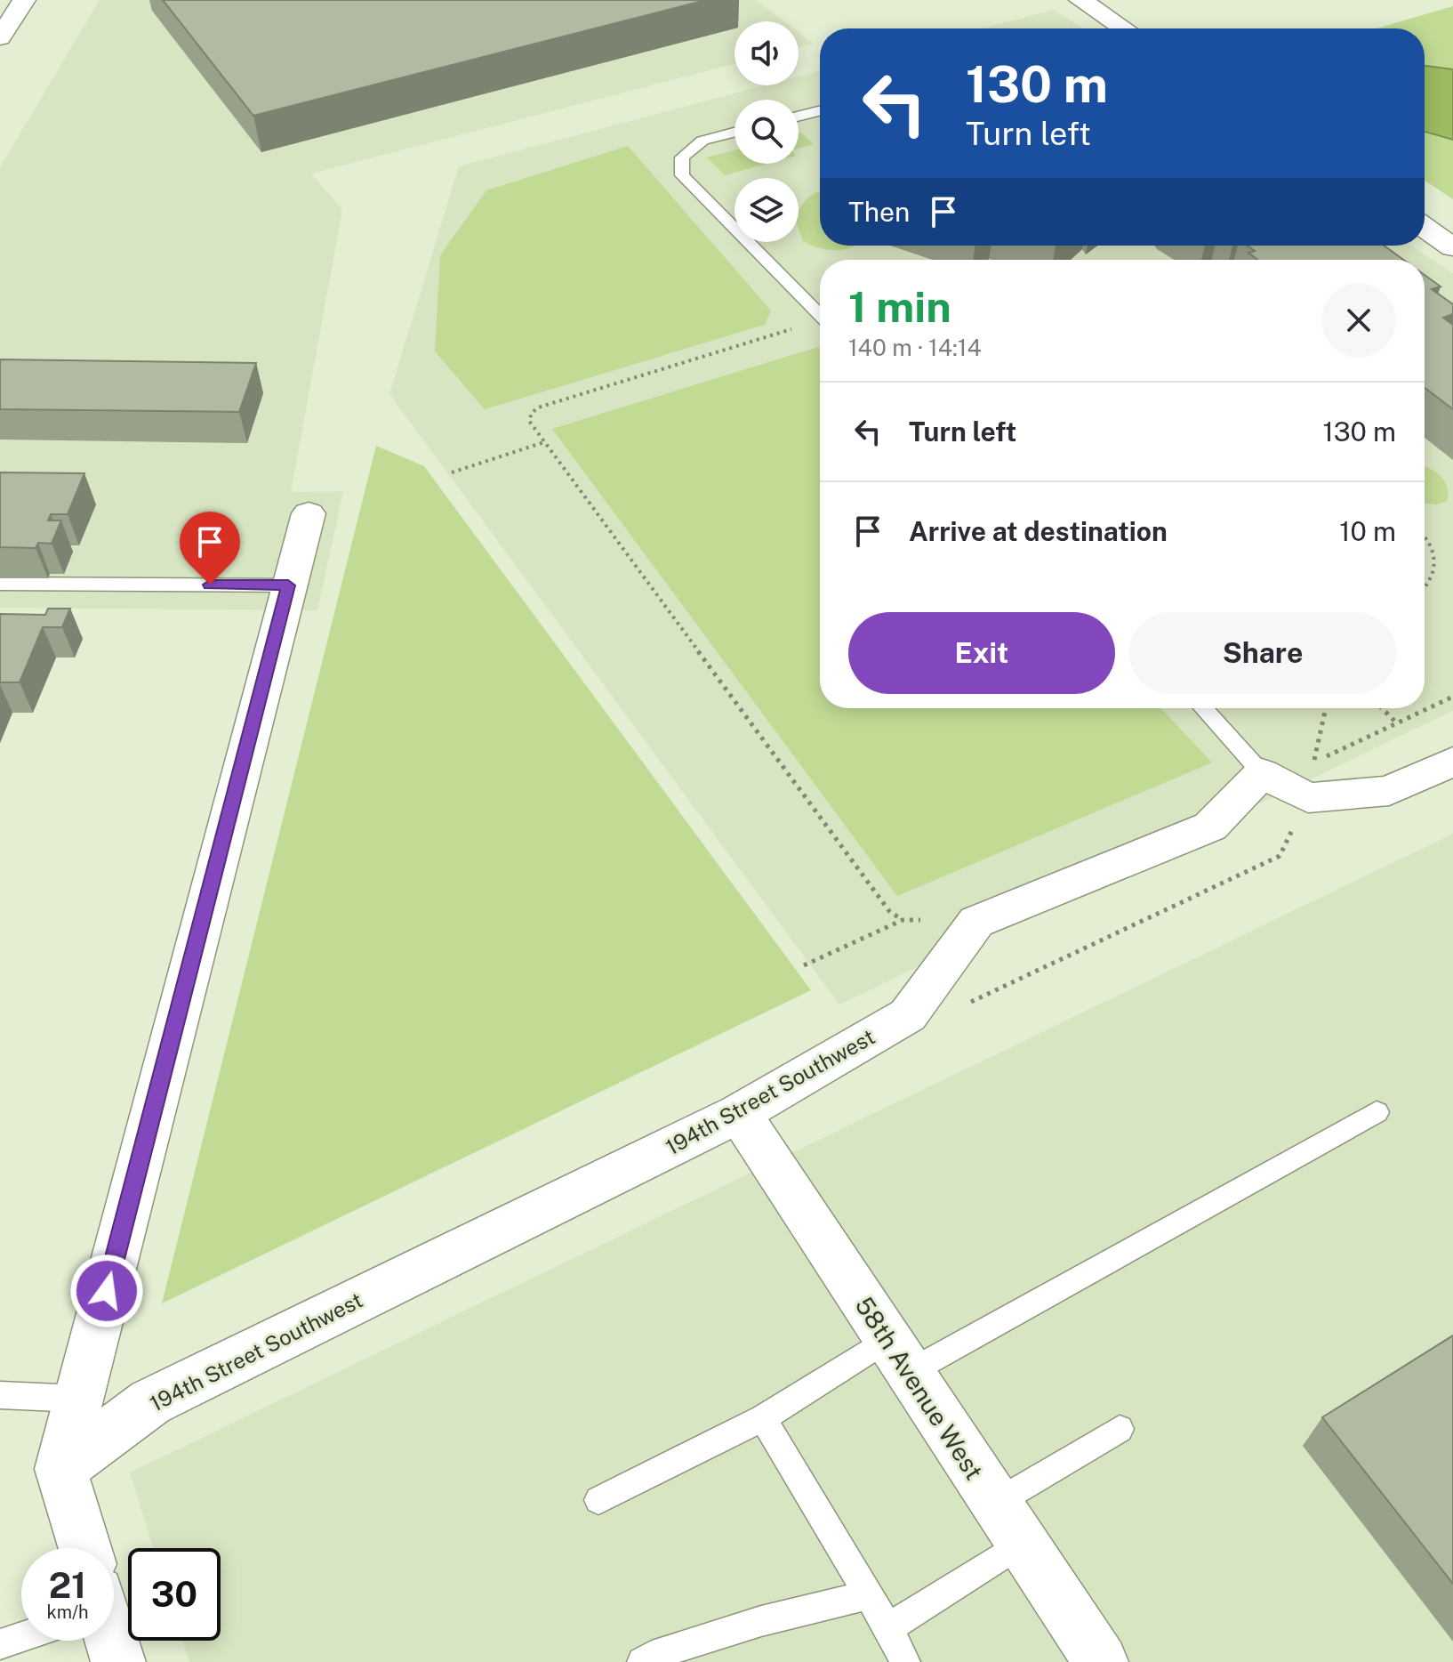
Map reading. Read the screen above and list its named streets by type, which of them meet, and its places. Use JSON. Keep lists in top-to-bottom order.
{
  "streets": {
    "main road": ["194th Street Southwest", "58th Avenue West"]
  },
  "crossings": [
    ["194th Street Southwest", "58th Avenue West"]
  ],
  "page": {
    "turn": ["130 m", "Turn left"],
    "then": "Then",
    "heading": ["1 min", "140 m · 14:14"],
    "list": [
      {
        "name": "Turn left",
        "value": "130 m"
      },
      {
        "name": "Arrive at destination",
        "value": "10 m"
      }
    ],
    "buttons": ["Exit", "Share"],
    "speed": "21 km/h",
    "limit": "30"
  }
}
